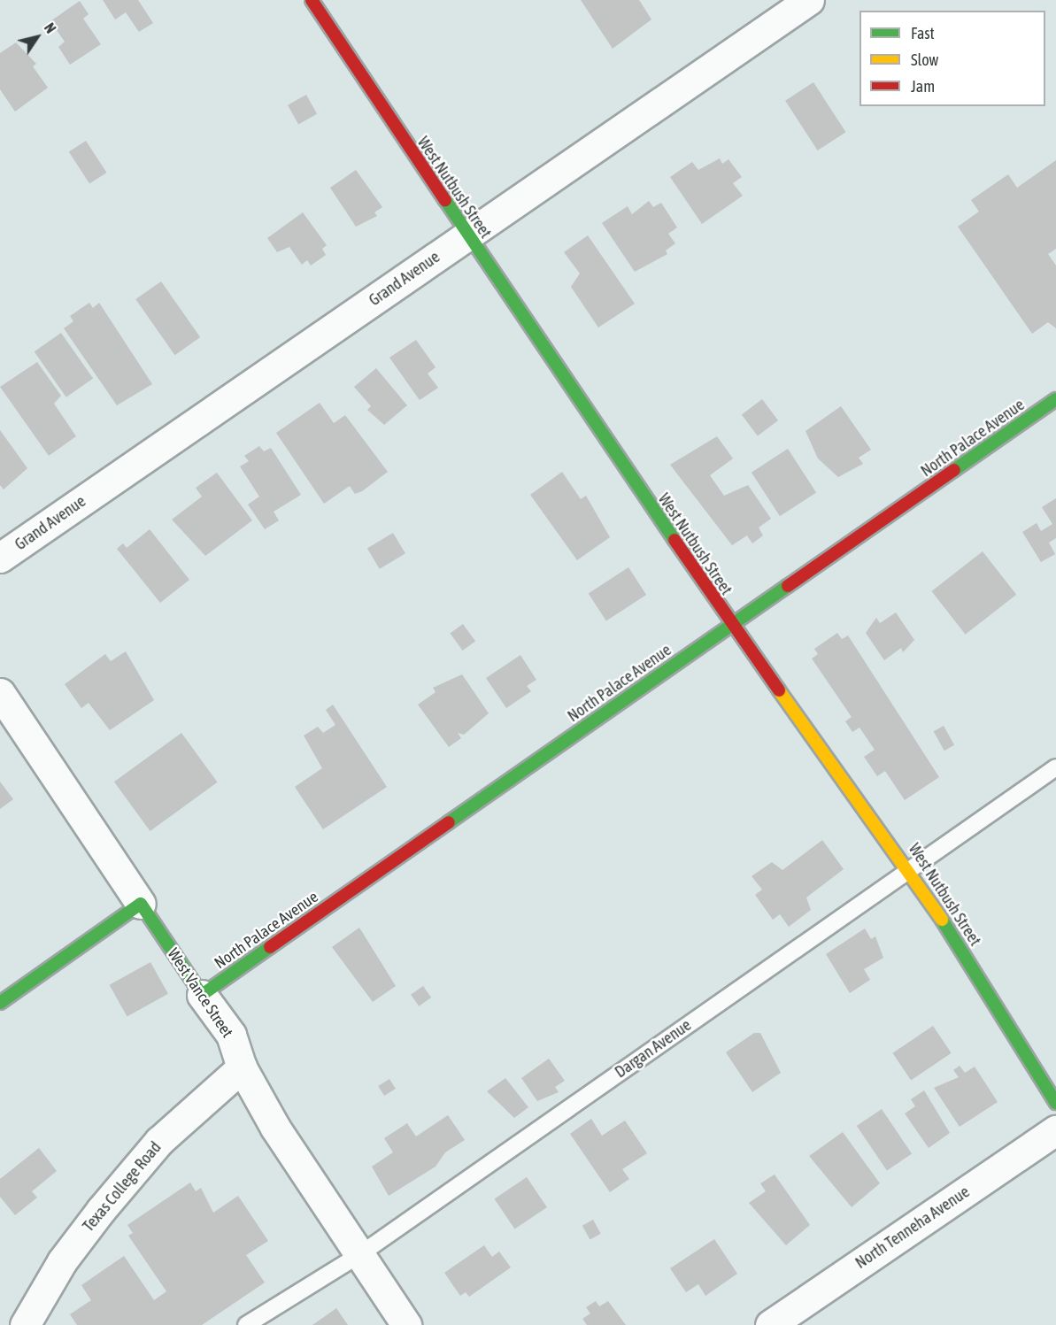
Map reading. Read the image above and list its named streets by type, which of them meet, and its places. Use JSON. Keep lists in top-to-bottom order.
{
  "streets": {
    "street": [
      "West Nutbush Street",
      "Grand Avenue",
      "North Palace Avenue",
      "West Vance Street",
      "Texas College Road",
      "North Tenneha Avenue"
    ],
    "lane": ["Dargan Avenue"]
  },
  "crossings": [
    ["West Nutbush Street", "Grand Avenue"],
    ["West Nutbush Street", "North Palace Avenue"],
    ["West Nutbush Street", "Dargan Avenue"],
    ["North Palace Avenue", "West Vance Street"],
    ["West Vance Street", "Dargan Avenue"],
    ["West Vance Street", "Texas College Road"]
  ],
  "legend": ["Fast", "Slow", "Jam"],
  "north": "top right"
}
